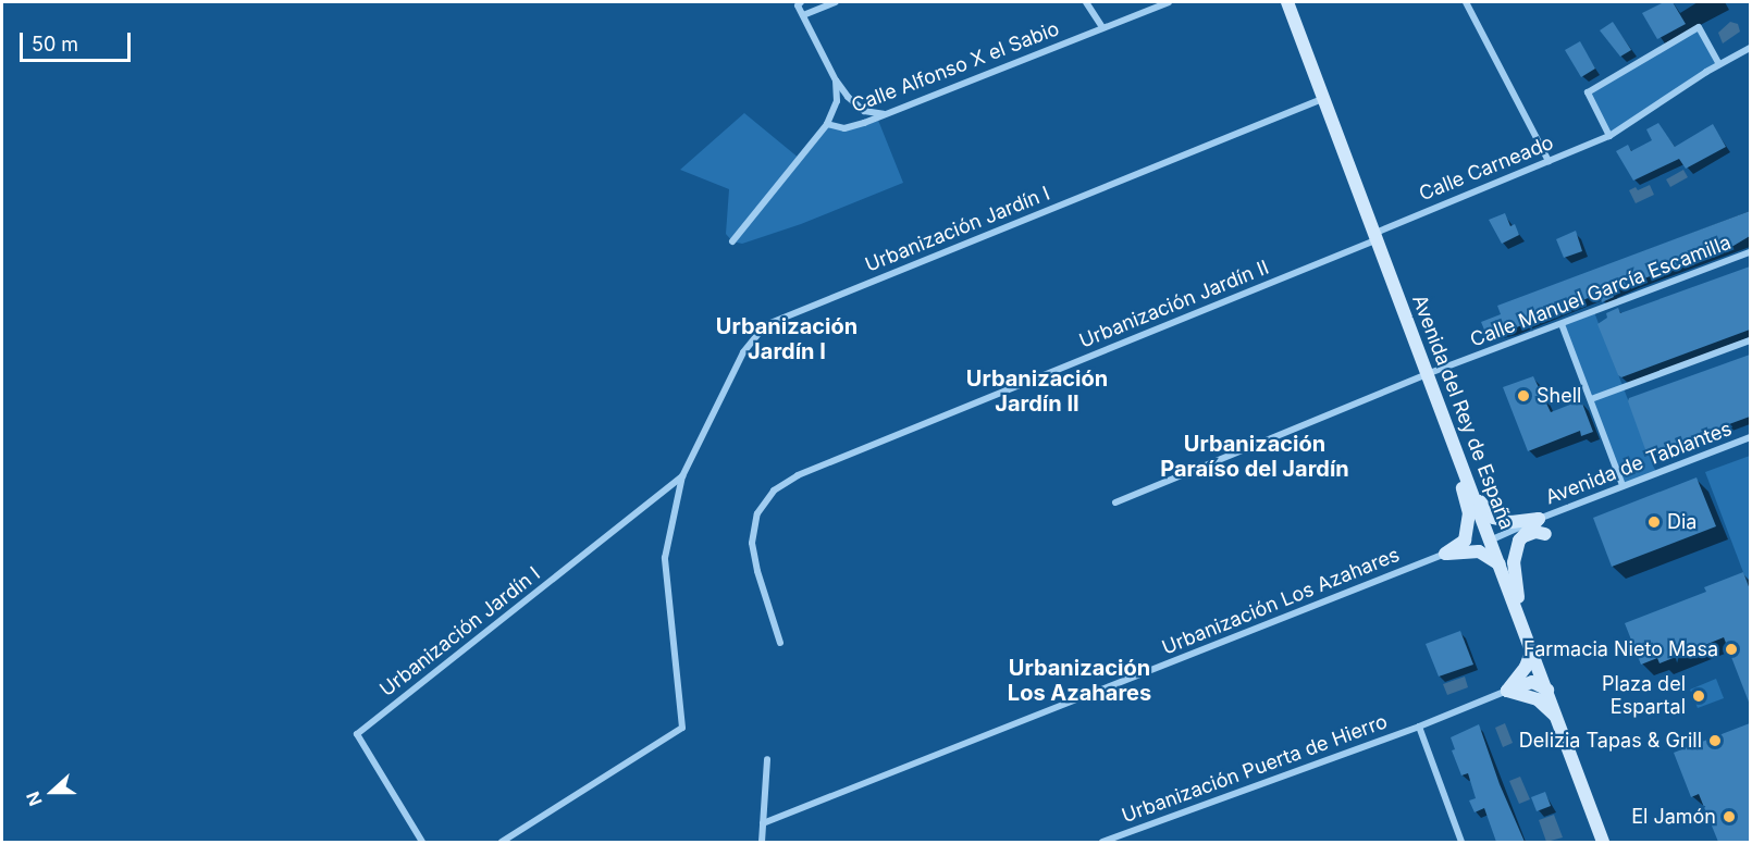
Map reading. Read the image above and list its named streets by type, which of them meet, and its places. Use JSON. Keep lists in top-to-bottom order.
{
  "streets": {
    "main road": ["Avenida del Rey de España"],
    "street": [
      "Calle Alfonso X el Sabio",
      "Calle Carneado",
      "Urbanización Jardín I",
      "Calle Manuel García Escamilla",
      "Urbanización Jardín II",
      "Avenida de Tablantes",
      "Urbanización Los Azahares",
      "Urbanización Puerta de Hierro"
    ]
  },
  "crossings": [
    ["Calle Carneado", "Urbanización Jardín II"],
    ["Calle Carneado", "Avenida del Rey de España"],
    ["Urbanización Jardín I", "Avenida del Rey de España"],
    ["Calle Manuel García Escamilla", "Avenida del Rey de España"],
    ["Urbanización Jardín II", "Avenida del Rey de España"],
    ["Avenida del Rey de España", "Avenida de Tablantes"]
  ],
  "districts": [
    "Urbanización Jardín I",
    "Urbanización Jardín II",
    "Urbanización Paraíso del Jardín",
    "Urbanización Los Azahares"
  ],
  "places": [
    "Shell",
    "Dia",
    "Farmacia Nieto Masa",
    "Plaza del Espartal",
    "Delizia Tapas & Grill",
    "El Jamón"
  ],
  "scale_bar": "50 m",
  "north": "left"
}
